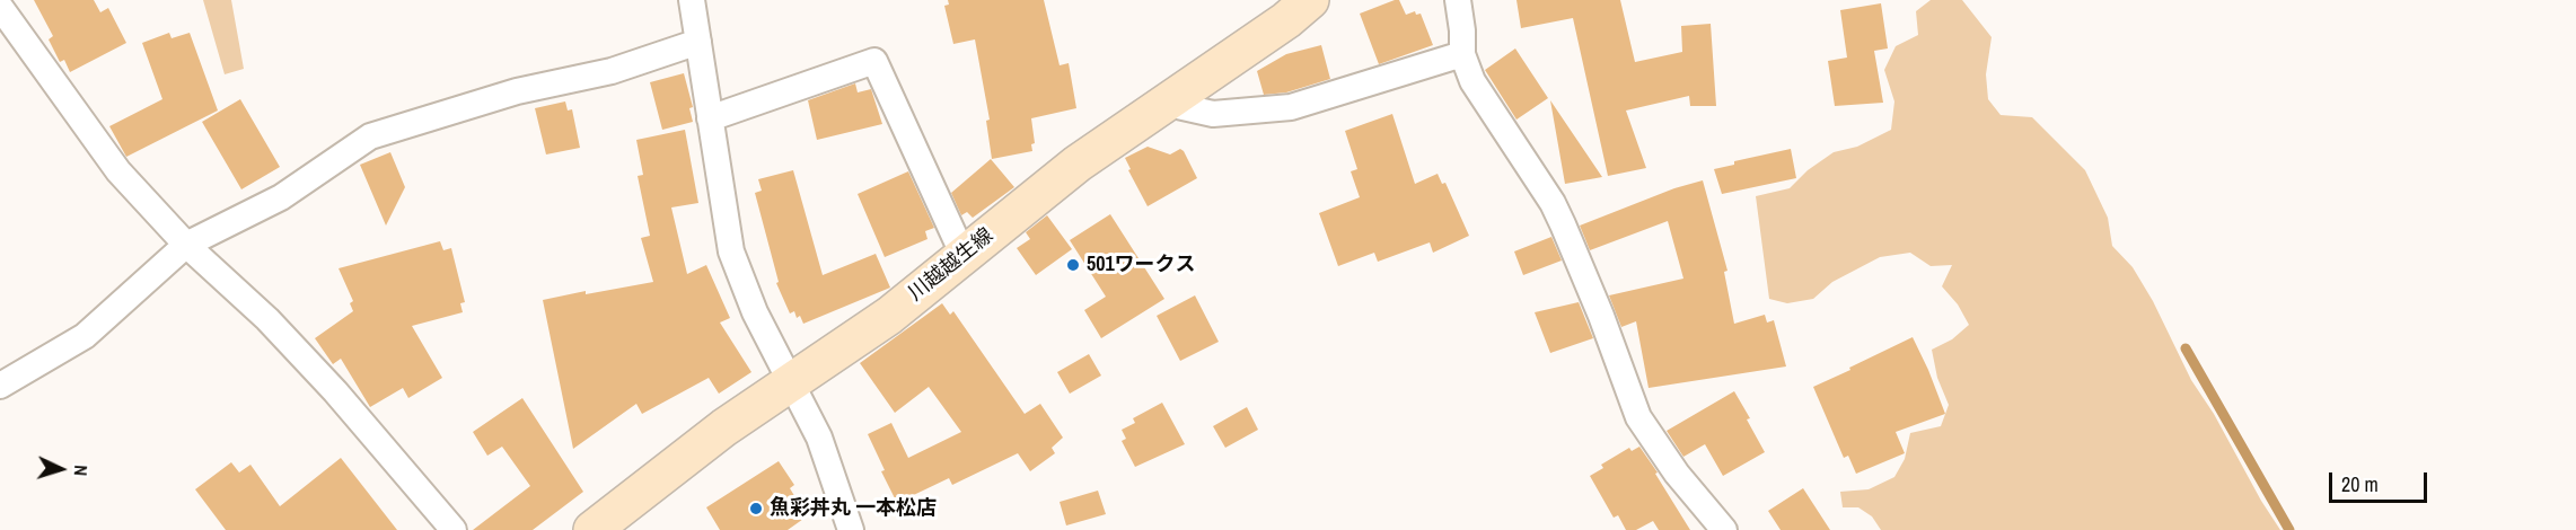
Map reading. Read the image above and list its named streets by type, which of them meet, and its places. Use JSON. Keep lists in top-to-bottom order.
{
  "streets": {
    "main road": ["川越越生線"]
  },
  "places": ["501ワークス", "魚彩丼丸 一本松店"],
  "scale_bar": "20 m",
  "north": "right"
}
